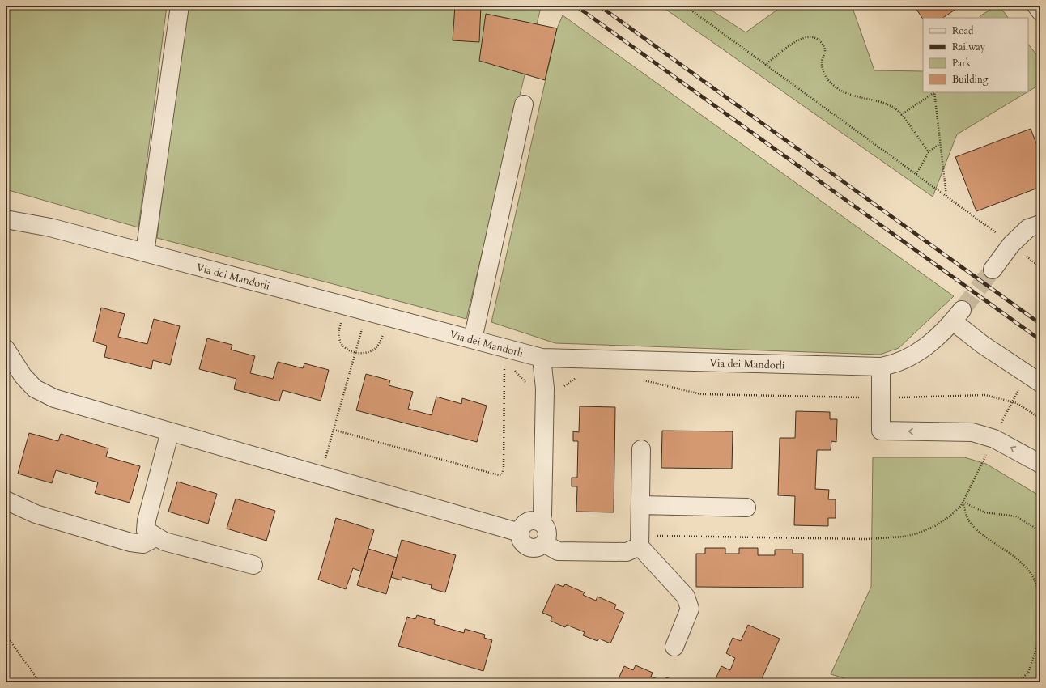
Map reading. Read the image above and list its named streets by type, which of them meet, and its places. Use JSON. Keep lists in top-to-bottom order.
{
  "streets": {
    "street": ["Via dei Mandorli"]
  },
  "legend": [
    "Road",
    "Railway",
    "Park",
    "Building"
  ]
}
